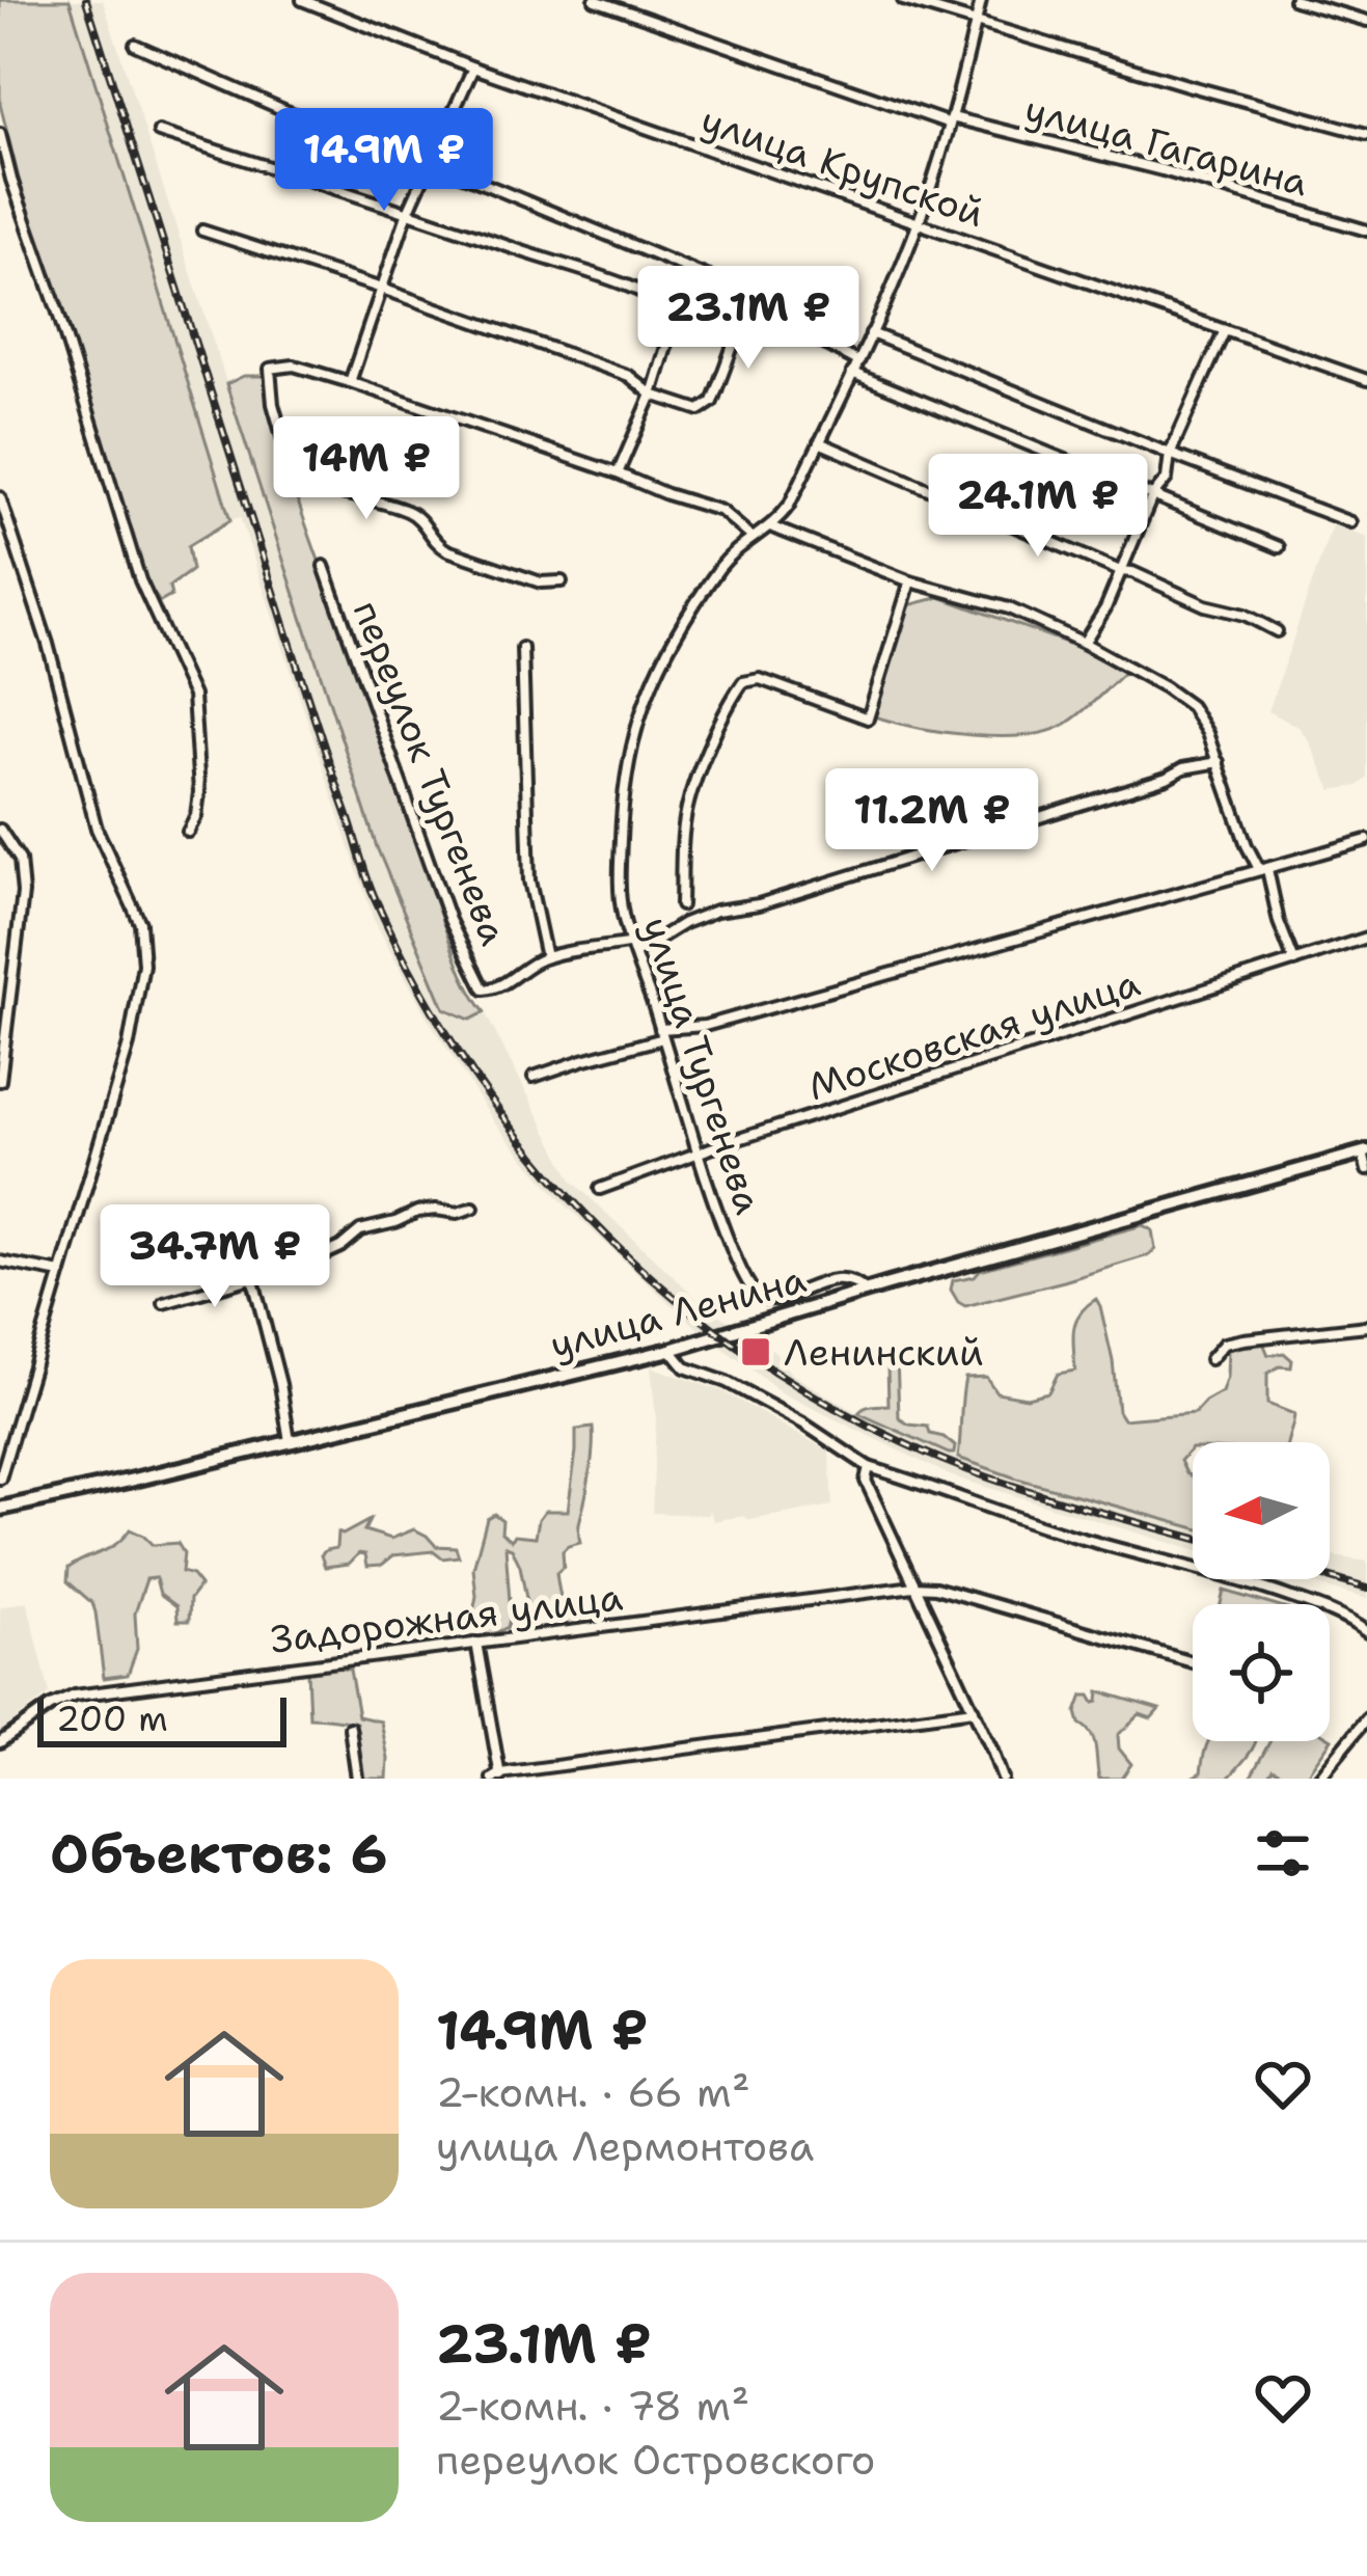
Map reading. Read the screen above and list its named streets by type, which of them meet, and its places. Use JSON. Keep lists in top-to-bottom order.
{
  "streets": {
    "main road": ["улица Ленина"],
    "street": [
      "улица Гагарина",
      "улица Крупской",
      "переулок Тургенева",
      "Московская улица",
      "улица Тургенева",
      "Задорожная улица"
    ]
  },
  "crossings": [
    ["улица Гагарина", "улица Тургенева"],
    ["улица Крупской", "улица Тургенева"],
    ["переулок Тургенева", "улица Тургенева"],
    ["Московская улица", "улица Тургенева"],
    ["улица Тургенева", "улица Ленина"]
  ],
  "places": {
    "transit": ["Ленинский"]
  },
  "scale_bar": "200 m",
  "north": "left",
  "page": {
    "price": [
      "14.9M ₽",
      "23.1M ₽",
      "14M ₽",
      "24.1M ₽",
      "11.2M ₽",
      "34.7M ₽"
    ],
    "scale": "200 m",
    "heading": "Объектов: 6",
    "list": [
      {
        "name": "14.9M ₽",
        "note": "2-комн. · 66 m² · улица Лермонтова"
      },
      {
        "name": "23.1M ₽",
        "note": "2-комн. · 78 m² · переулок Островского"
      }
    ]
  }
}
